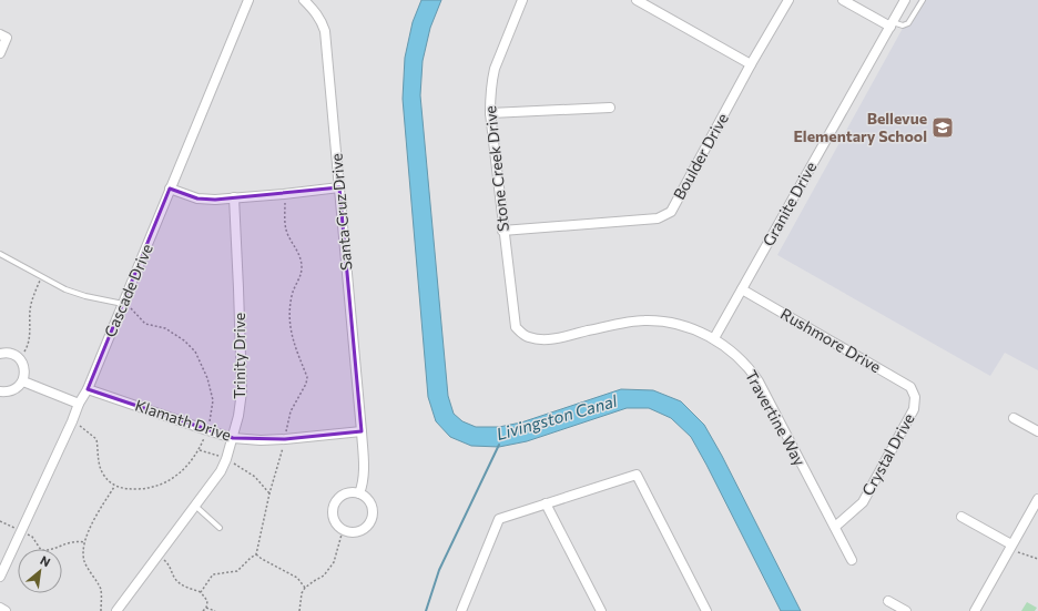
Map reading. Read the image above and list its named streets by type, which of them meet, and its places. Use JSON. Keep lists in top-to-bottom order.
{
  "streets": {
    "street": [
      "Boulder Drive",
      "Stone Creek Drive",
      "Granite Drive",
      "Santa Cruz Drive",
      "Cascade Drive",
      "Rushmore Drive",
      "Trinity Drive",
      "Travertine Way",
      "Klamath Drive",
      "Crystal Drive"
    ]
  },
  "crossings": [
    ["Boulder Drive", "Stone Creek Drive"],
    ["Stone Creek Drive", "Travertine Way"],
    ["Granite Drive", "Rushmore Drive"],
    ["Granite Drive", "Travertine Way"],
    ["Santa Cruz Drive", "Klamath Drive"],
    ["Cascade Drive", "Klamath Drive"],
    ["Rushmore Drive", "Crystal Drive"],
    ["Trinity Drive", "Klamath Drive"],
    ["Travertine Way", "Crystal Drive"]
  ],
  "water": ["Livingston Canal"],
  "places": {
    "school or university": ["Bellevue Elementary School"]
  },
  "north": "top right"
}
